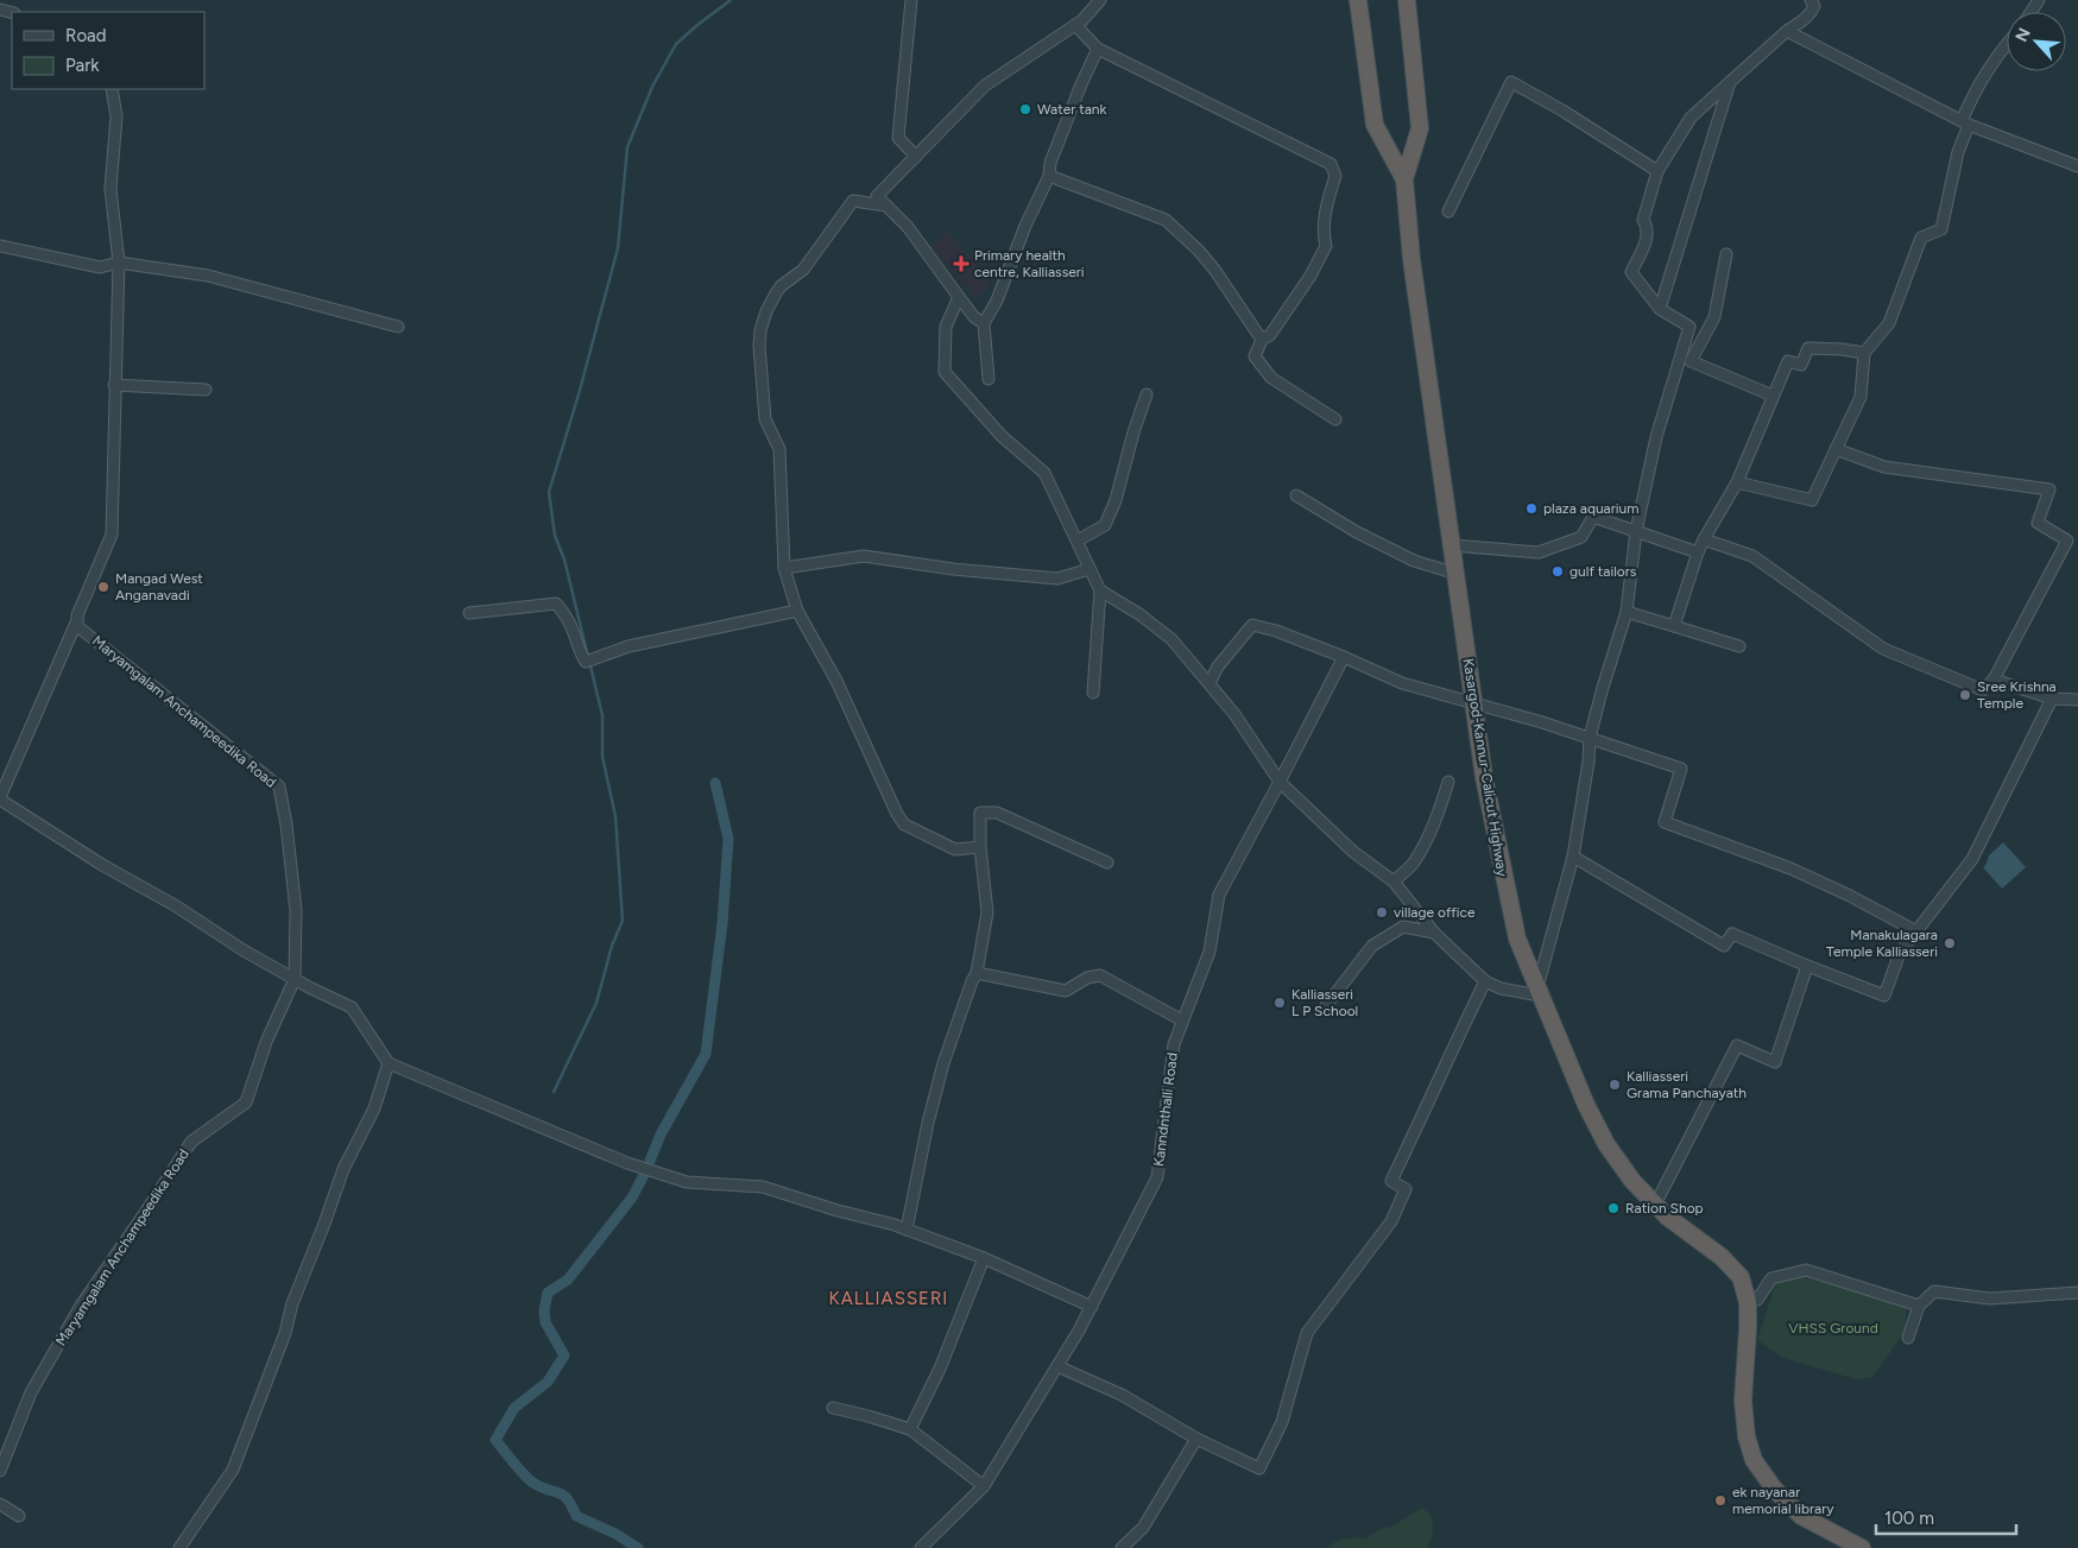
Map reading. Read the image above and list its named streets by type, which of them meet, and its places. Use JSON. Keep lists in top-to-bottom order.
{
  "streets": {
    "highway": ["Kasargod-Kannur-Calicut Highway"],
    "street": ["Maryamgalam Anchampeedika Road", "Kanndnthalli Road"]
  },
  "districts": ["KALLIASSERI"],
  "parks": ["VHSS Ground"],
  "places": {
    "other": [
      "Water tank",
      "plaza aquarium",
      "gulf tailors",
      "Mangad West Anganavadi",
      "Sree Krishna Temple",
      "village office",
      "Manakulagara Temple Kalliasseri",
      "Kalliasseri L P School",
      "Kalliasseri Grama Panchayath",
      "Ration Shop",
      "ek nayanar memorial library"
    ],
    "health": ["Primary health centre, Kalliasseri"]
  },
  "legend": ["Road", "Park"],
  "scale_bar": "100 m",
  "north": "top left"
}
